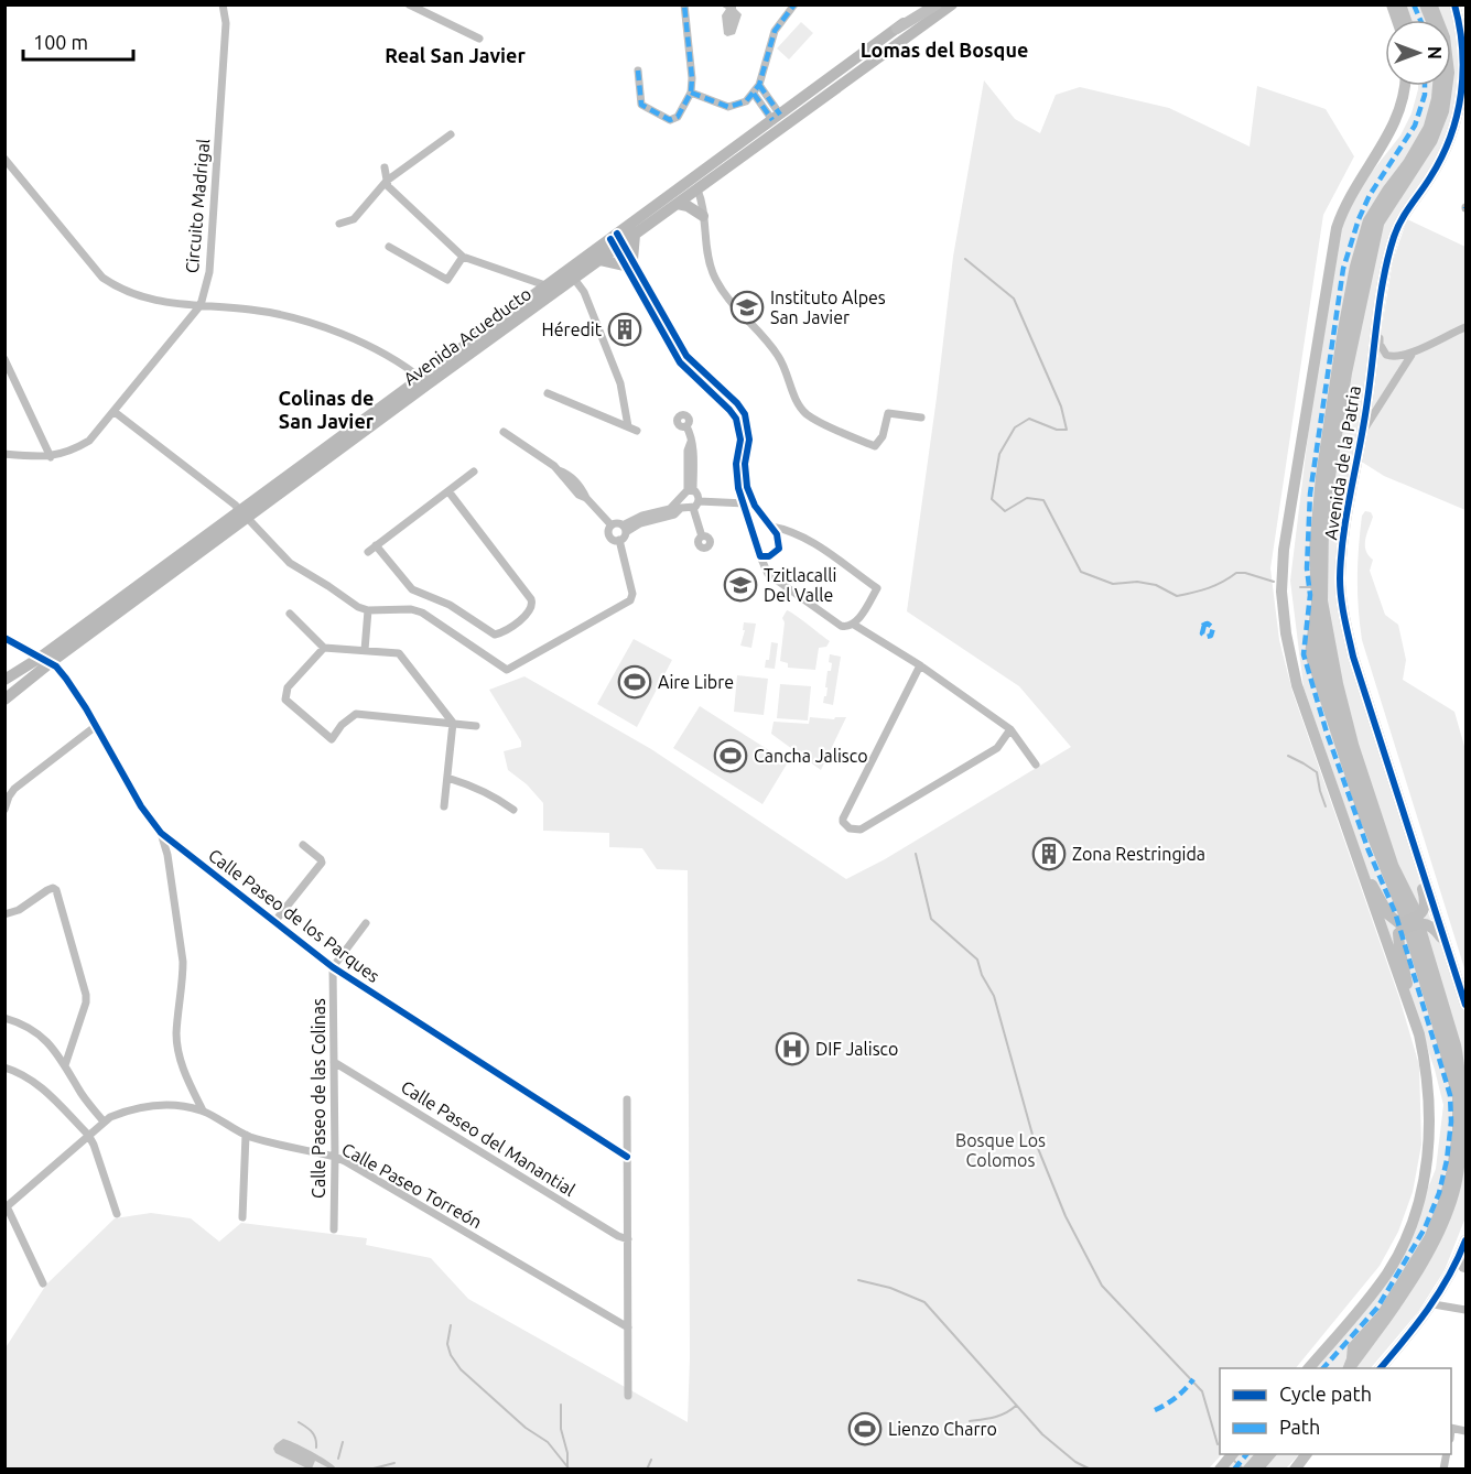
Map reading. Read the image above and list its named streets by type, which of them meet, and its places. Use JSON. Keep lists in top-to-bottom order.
{
  "streets": {
    "main road": ["Avenida Acueducto", "Avenida de la Patria"],
    "street": [
      "Circuito Madrigal",
      "Calle Paseo de los Parques",
      "Calle Paseo de las Colinas",
      "Calle Paseo del Manantial",
      "Calle Paseo Torreón"
    ]
  },
  "crossings": [
    ["Avenida Acueducto", "Calle Paseo de los Parques"],
    ["Calle Paseo de los Parques", "Calle Paseo de las Colinas"],
    ["Calle Paseo de las Colinas", "Calle Paseo del Manantial"],
    ["Calle Paseo de las Colinas", "Calle Paseo Torreón"]
  ],
  "districts": ["Lomas del Bosque", "Real San Javier", "Colinas de San Javier"],
  "parks": ["Bosque Los Colomos"],
  "places": {
    "school or university": ["Instituto Alpes San Javier", "Tzitlacalli Del Valle"],
    "building": ["Héredit", "Zona Restringida"],
    "sports": ["Aire Libre", "Cancha Jalisco", "Lienzo Charro"],
    "hospital": ["DIF Jalisco"]
  },
  "legend": ["Cycle path", "Path"],
  "scale_bar": "100 m",
  "north": "right"
}
